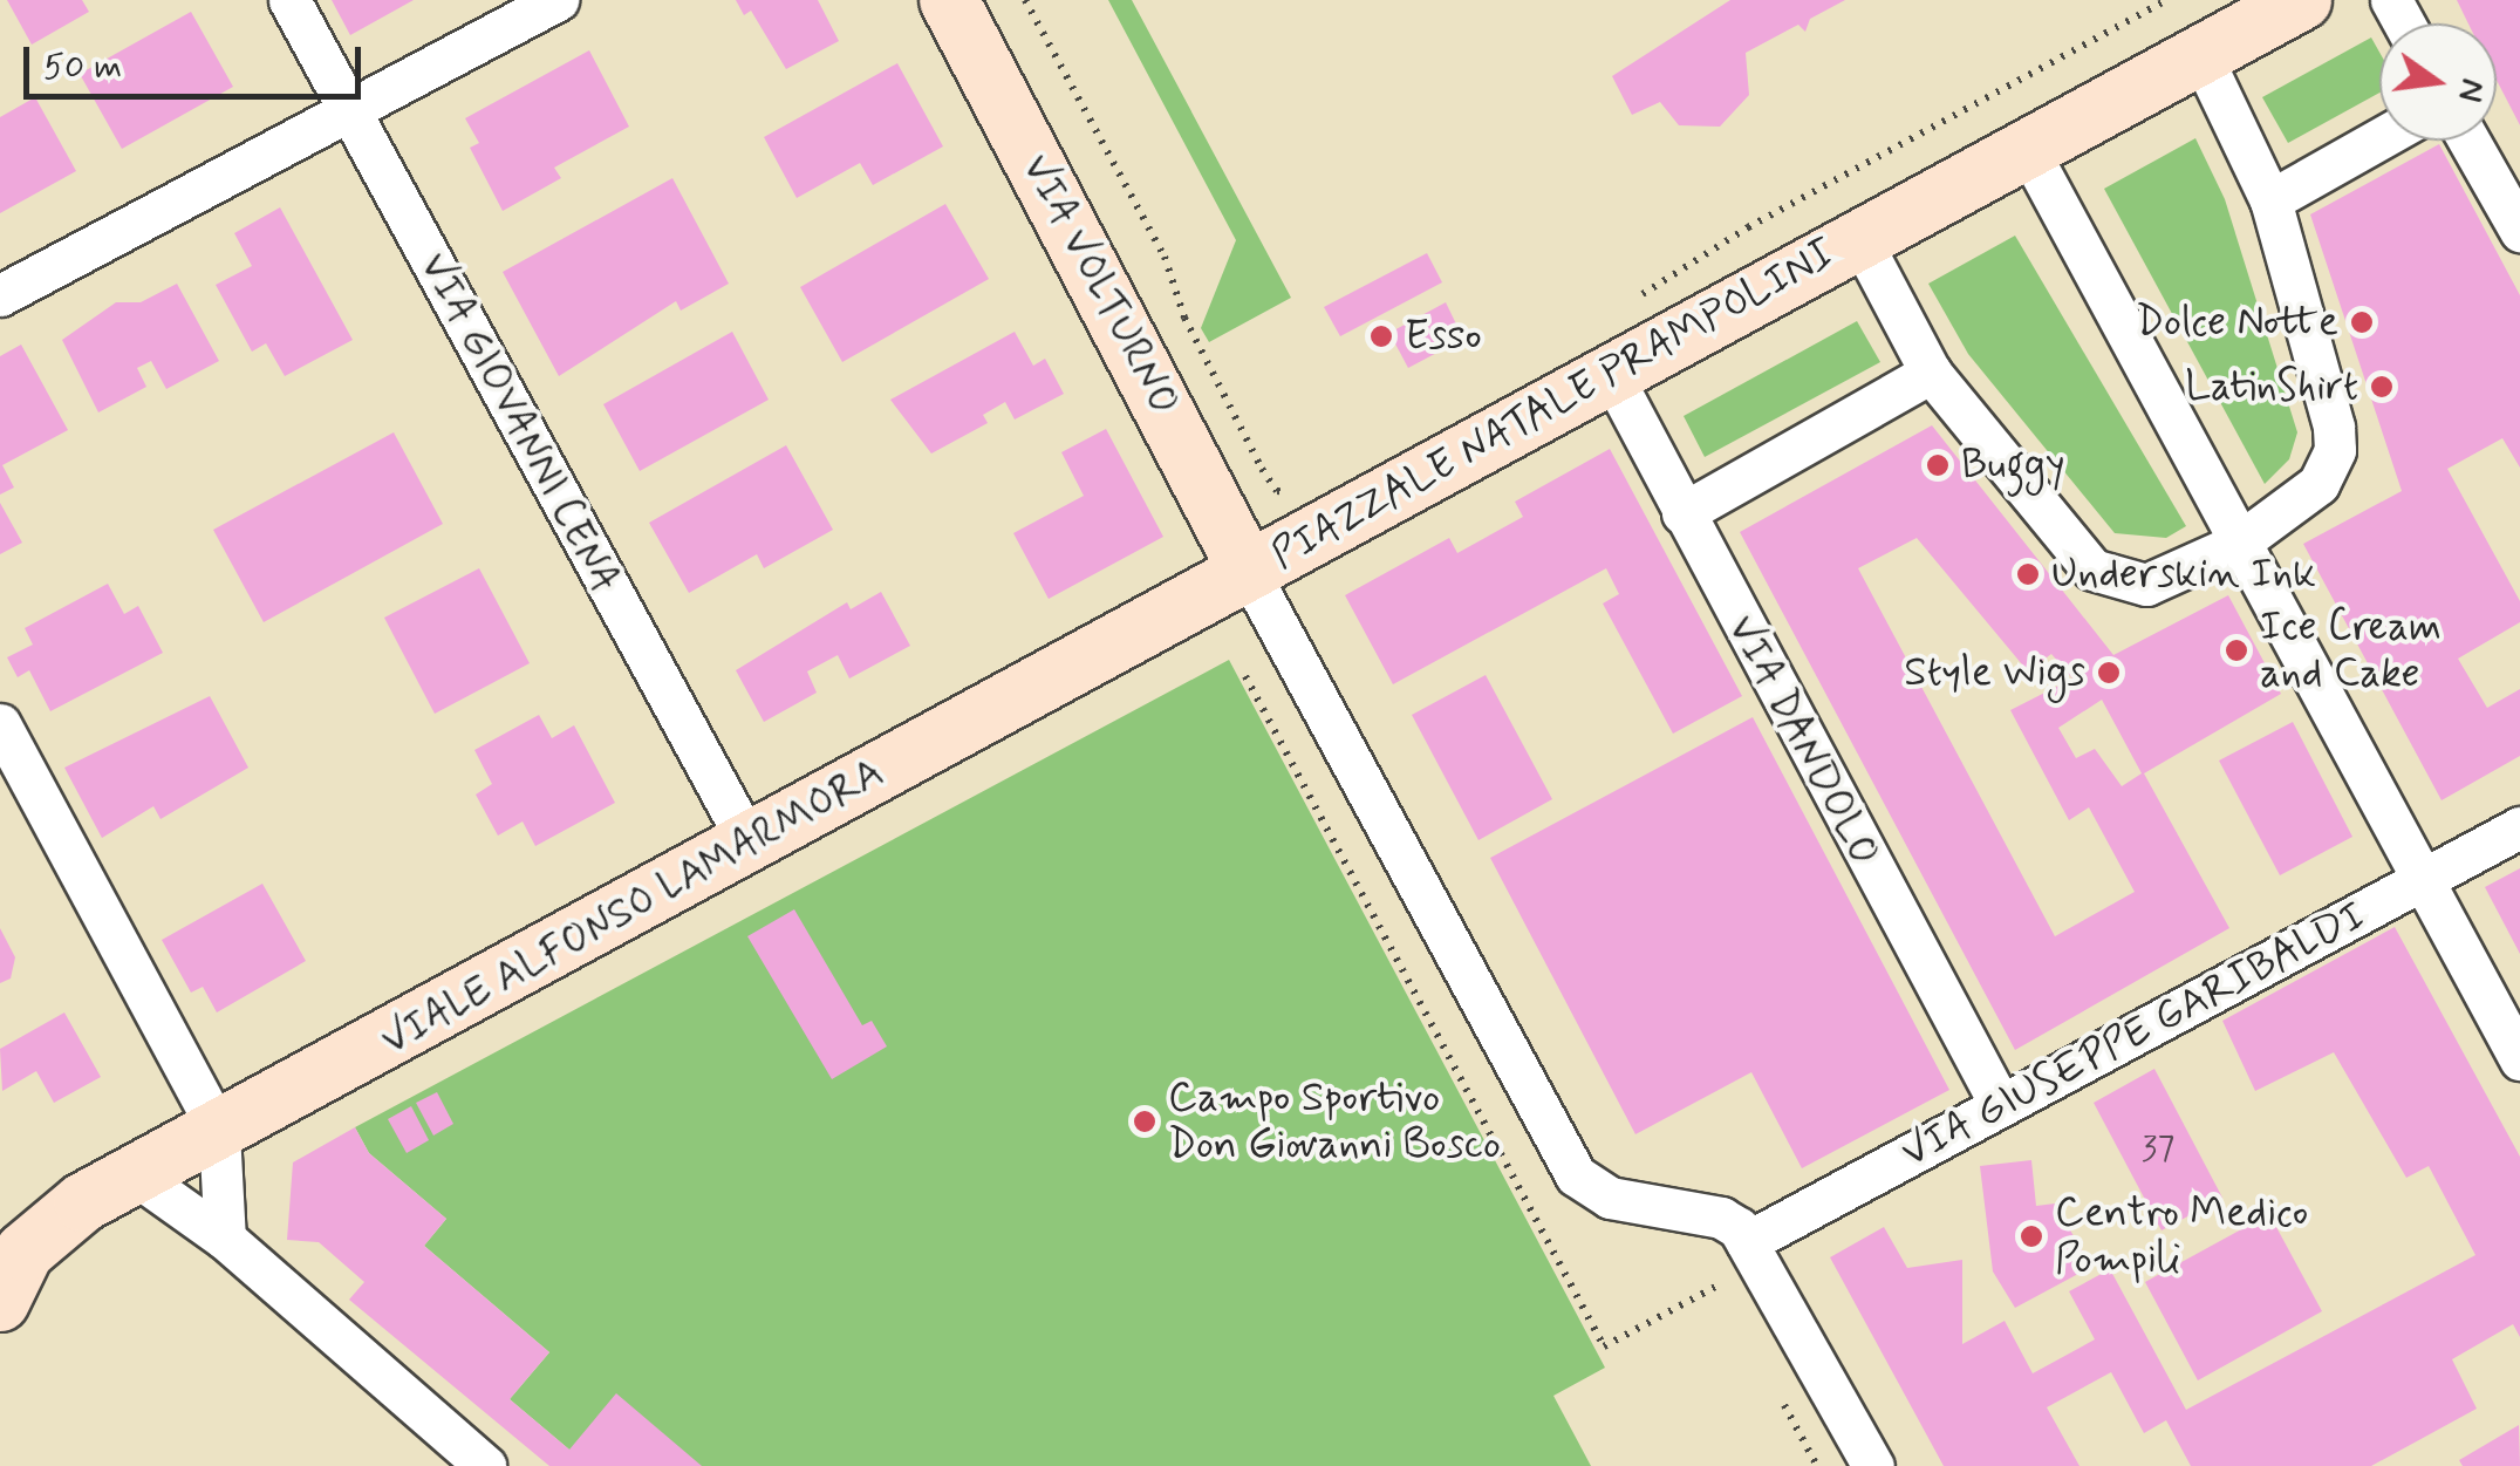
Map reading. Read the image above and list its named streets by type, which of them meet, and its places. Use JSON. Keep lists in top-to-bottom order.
{
  "streets": {
    "main road": ["VIA VOLTURNO", "PIAZZALE NATALE PRAMPOLINI", "VIALE ALFONSO LAMARMORA"],
    "street": ["VIA GIOVANNI CENA", "VIA DANDOLO", "VIA GIUSEPPE GARIBALDI"]
  },
  "crossings": [
    ["VIA VOLTURNO", "PIAZZALE NATALE PRAMPOLINI"],
    ["VIA VOLTURNO", "VIALE ALFONSO LAMARMORA"],
    ["PIAZZALE NATALE PRAMPOLINI", "VIA DANDOLO"],
    ["PIAZZALE NATALE PRAMPOLINI", "VIALE ALFONSO LAMARMORA"],
    ["VIA GIOVANNI CENA", "VIALE ALFONSO LAMARMORA"],
    ["VIA DANDOLO", "VIA GIUSEPPE GARIBALDI"]
  ],
  "places": [
    "Dolce Notte",
    "Esso",
    "LatinShirt",
    "Buggy",
    "Underskin Ink",
    "Ice Cream and Cake",
    "Style Wigs",
    "Campo Sportivo Don Giovanni Bosco",
    "Centro Medico Pompili"
  ],
  "house_numbers": ["37"],
  "scale_bar": "50 m",
  "north": "right"
}
